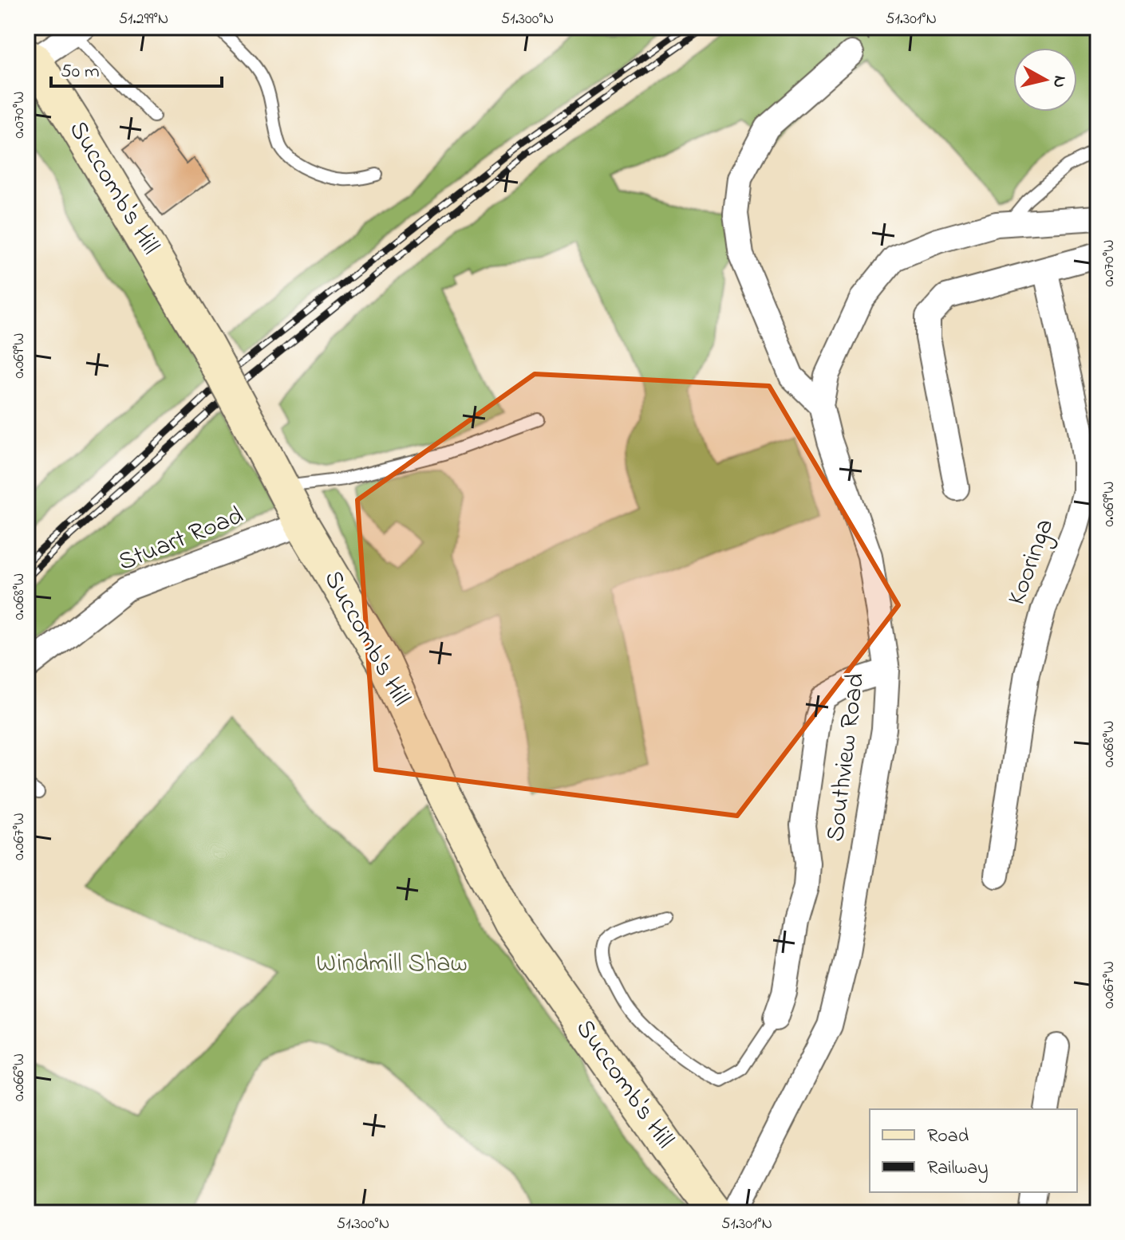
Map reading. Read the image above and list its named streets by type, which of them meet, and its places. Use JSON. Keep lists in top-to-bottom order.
{
  "streets": {
    "street": [
      "Succomb's Hill",
      "Stuart Road",
      "Kooringa",
      "Southview Road"
    ]
  },
  "crossings": [
    ["Succomb's Hill", "Stuart Road"]
  ],
  "parks": ["Windmill Shaw"],
  "legend": ["Road", "Railway"],
  "scale_bar": "50 m",
  "north": "right",
  "coordinates": [
    "51.299°N",
    "51.300°N",
    "51.301°N",
    "0.070°W",
    "0.069°W",
    "0.068°W",
    "0.067°W",
    "0.066°W"
  ]
}
